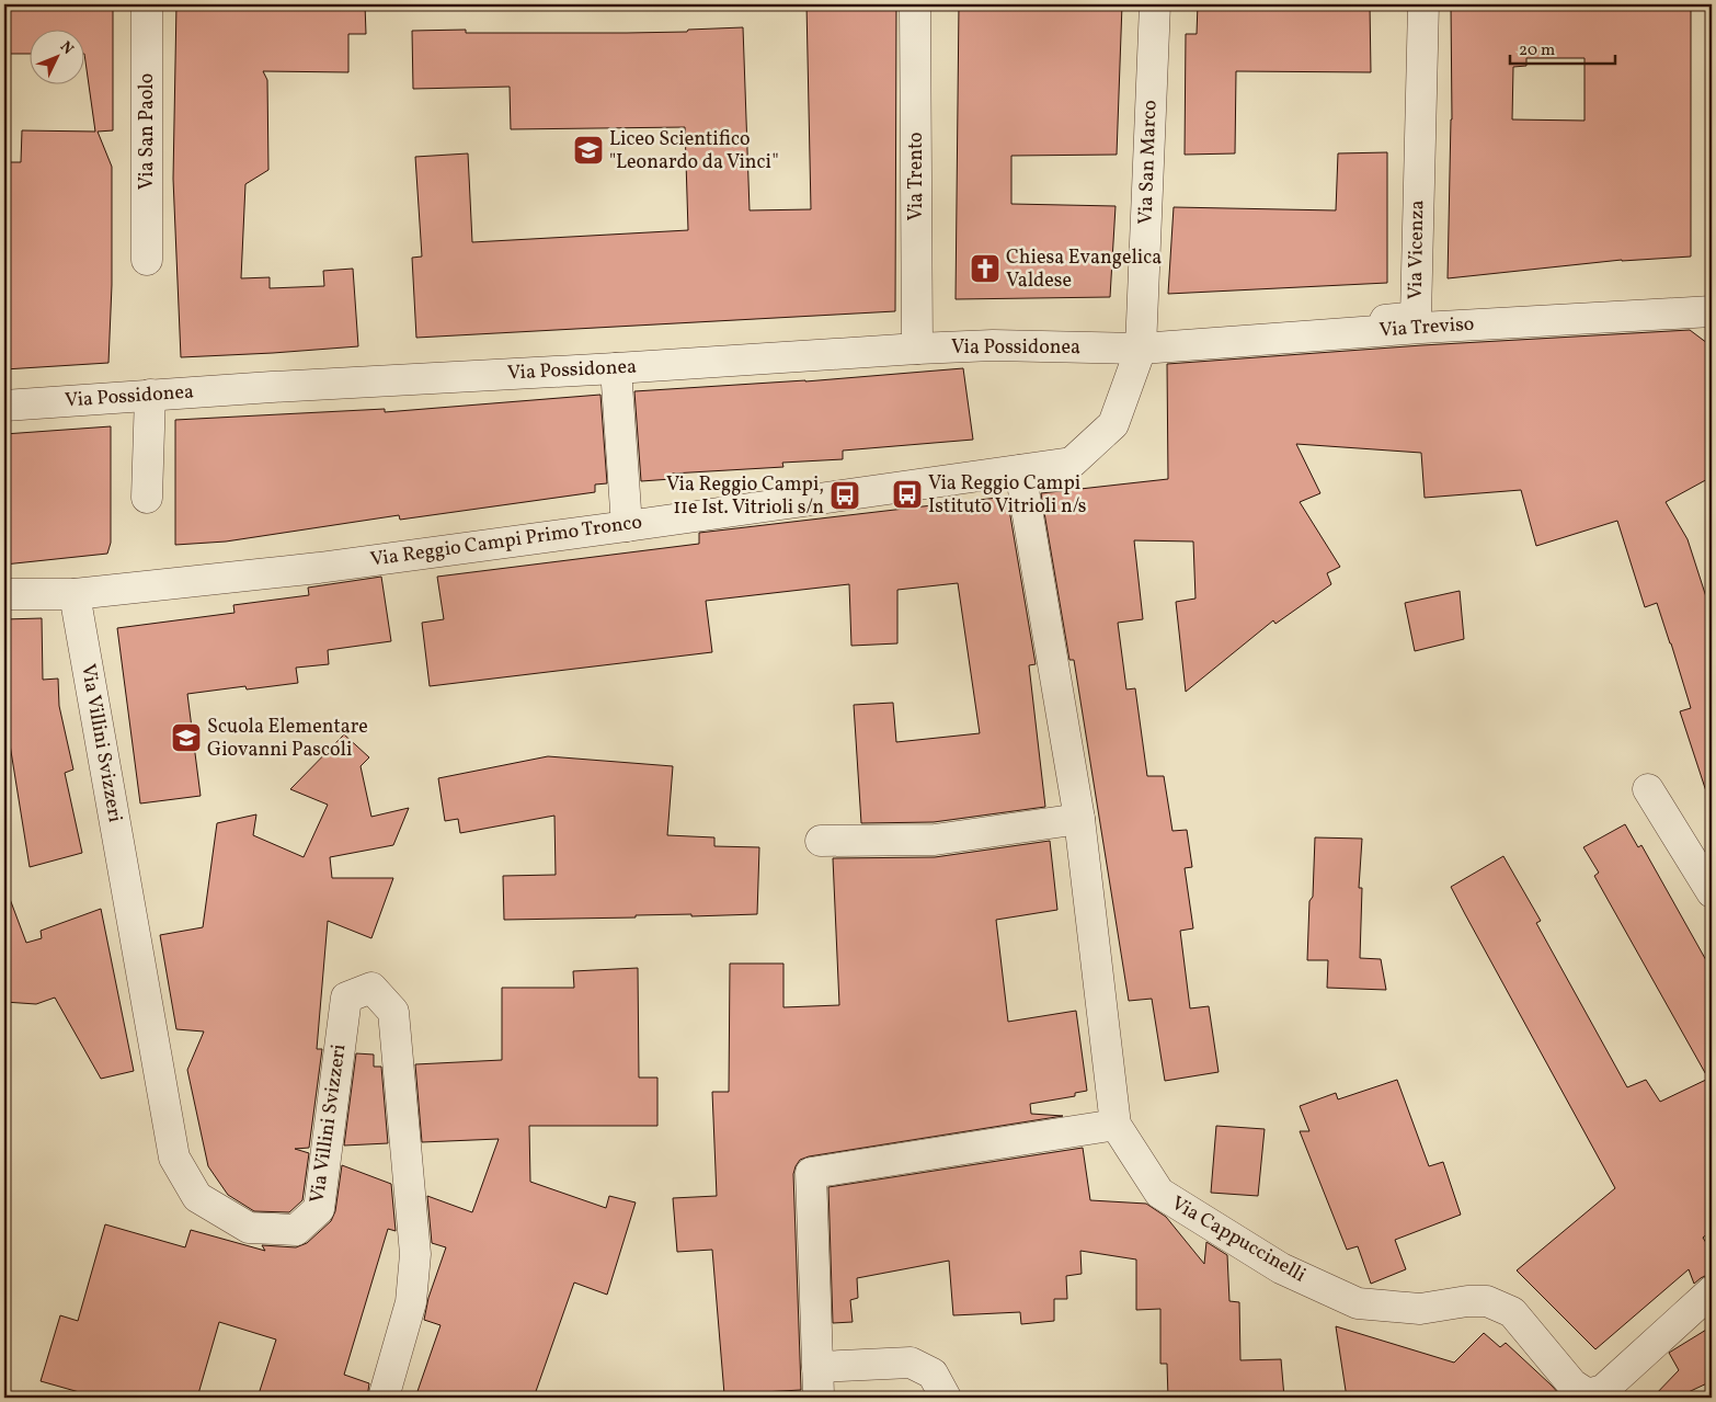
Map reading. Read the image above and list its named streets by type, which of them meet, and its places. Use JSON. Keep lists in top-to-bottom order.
{
  "streets": {
    "street": [
      "Via San Paolo",
      "Via San Marco",
      "Via Trento",
      "Via Vicenza",
      "Via Treviso",
      "Via Possidonea",
      "Via Reggio Campi Primo Tronco",
      "Via Villini Svizzeri",
      "Via Cappuccinelli"
    ]
  },
  "crossings": [
    ["Via San Marco", "Via Vicenza"],
    ["Via San Marco", "Via Treviso"],
    ["Via San Marco", "Via Possidonea"],
    ["Via San Marco", "Via Reggio Campi Primo Tronco"],
    ["Via Trento", "Via Possidonea"],
    ["Via Vicenza", "Via Treviso"],
    ["Via Vicenza", "Via Possidonea"],
    ["Via Treviso", "Via Possidonea"],
    ["Via Reggio Campi Primo Tronco", "Via Villini Svizzeri"]
  ],
  "places": {
    "school or university": ["Liceo Scientifico \"Leonardo da Vinci\"", "Scuola Elementare Giovanni Pascoli"],
    "church": ["Chiesa Evangelica Valdese"],
    "bus stop": ["Via Reggio Campi Istituto Vitrioli n/s", "Via Reggio Campi, 11e Ist. Vitrioli s/n"]
  },
  "scale_bar": "20 m",
  "north": "top right"
}
